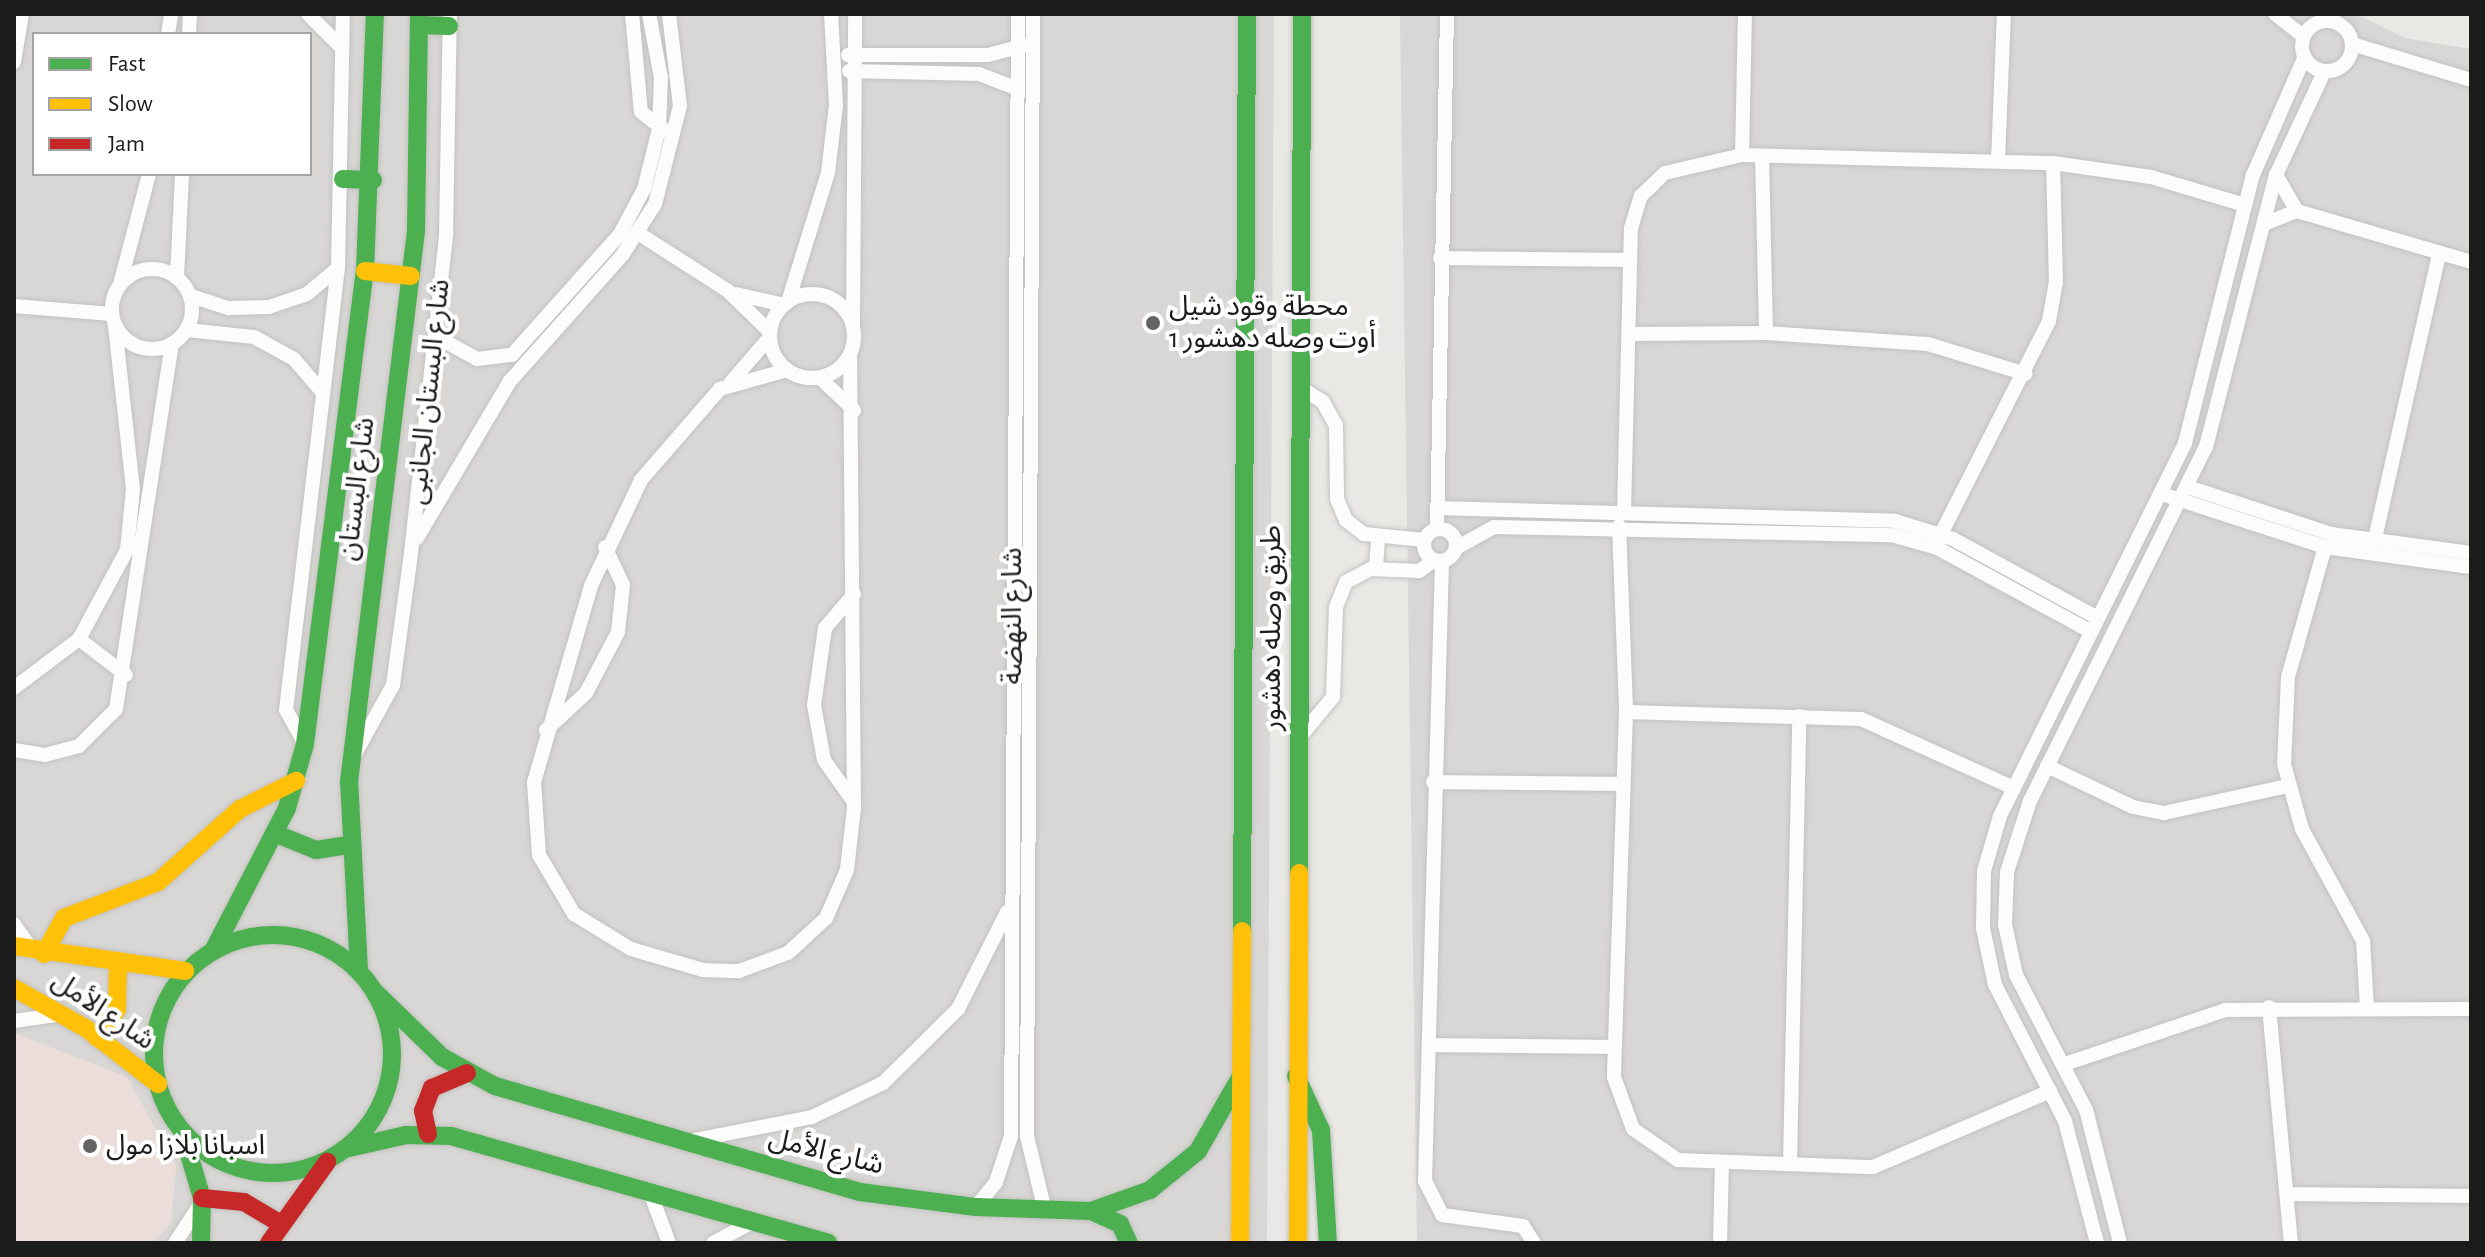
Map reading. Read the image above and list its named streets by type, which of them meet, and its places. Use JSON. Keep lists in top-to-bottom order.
{
  "streets": {
    "main road": ["شارع البستان", "طريق وصله دهشور", "شارع الأمل"],
    "street": ["شارع البستان الجانبى", "شارع النهضة"]
  },
  "crossings": [
    ["شارع البستان الجانبى", "شارع البستان"],
    ["شارع البستان", "شارع الأمل"],
    ["شارع النهضة", "شارع الأمل"],
    ["طريق وصله دهشور", "شارع الأمل"]
  ],
  "places": ["محطة وقود شيل أوت وصله دهشور 1", "اسبانا بلازا مول"],
  "legend": ["Fast", "Slow", "Jam"]
}
